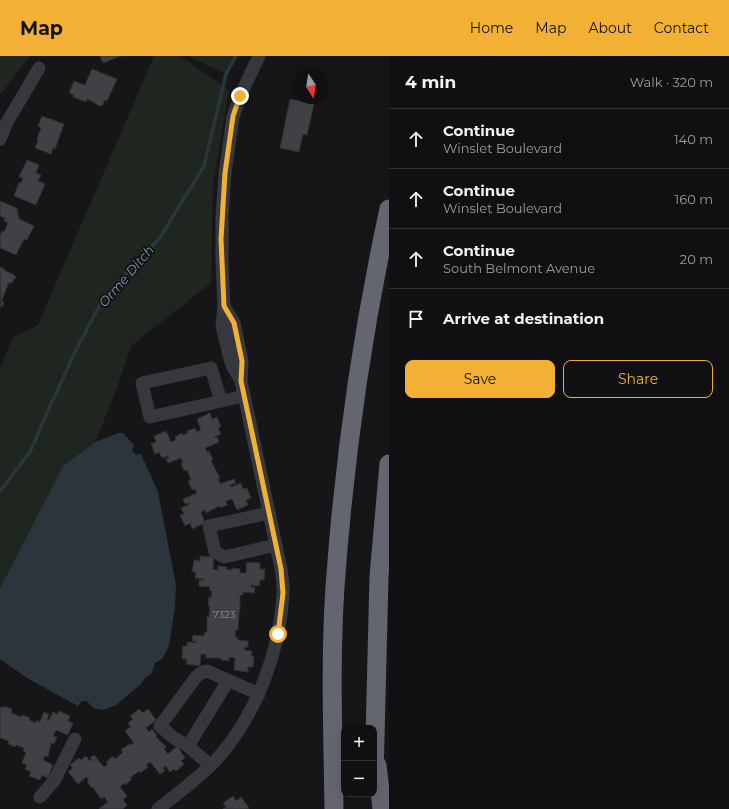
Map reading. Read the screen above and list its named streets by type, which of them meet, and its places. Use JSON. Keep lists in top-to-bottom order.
{
  "water": ["Orme Ditch"],
  "house_numbers": ["7323"],
  "north": "bottom",
  "page": {
    "header": "Map",
    "nav": [
      "Home",
      "Map",
      "About",
      "Contact"
    ],
    "heading": ["4 min", "Walk · 320 m"],
    "list": [
      ["Continue", "Winslet Boulevard", "140 m"],
      ["Continue", "Winslet Boulevard", "160 m"],
      ["Continue", "South Belmont Avenue", "20 m"],
      "Arrive at destination"
    ],
    "buttons": ["Save", "Share"],
    "map_buttons": ["+", "−"]
  }
}
